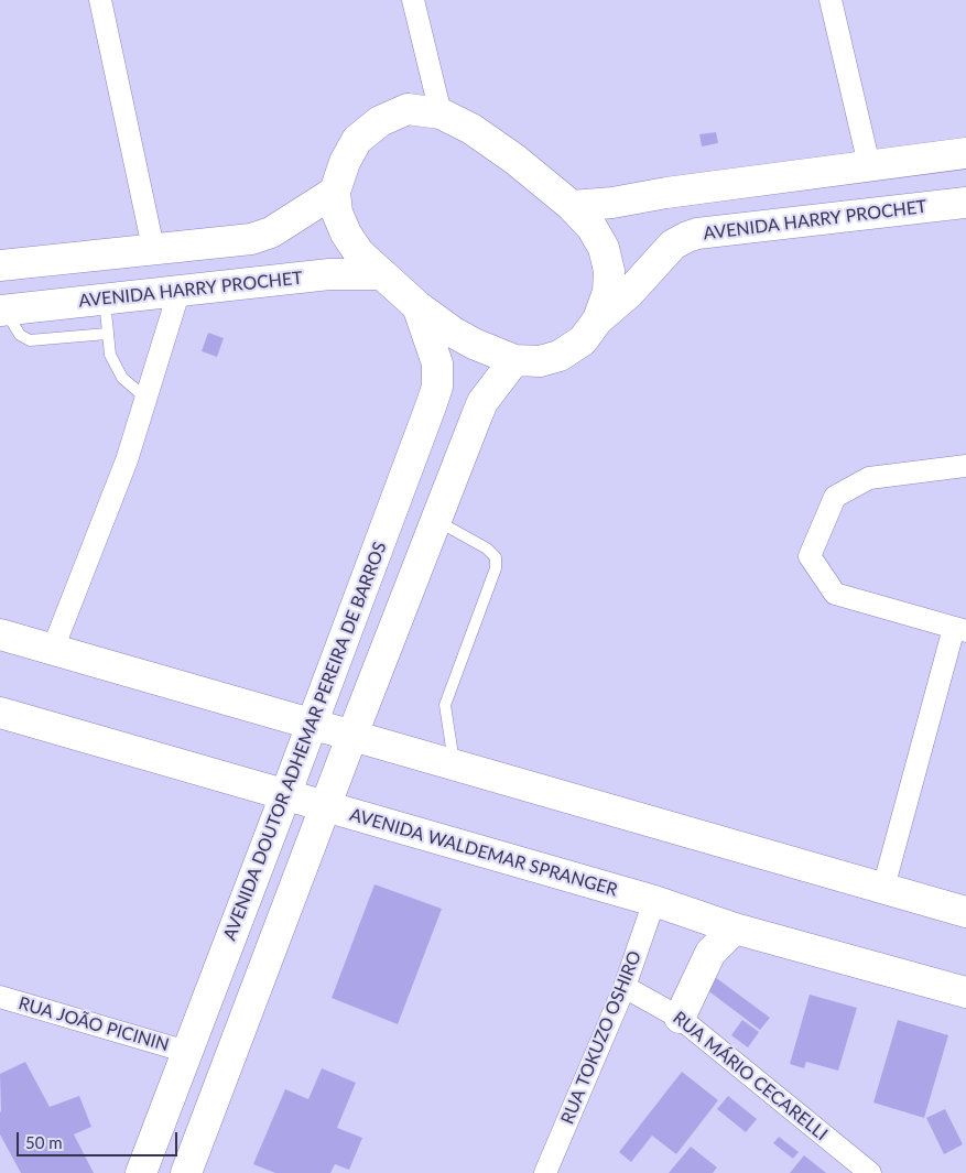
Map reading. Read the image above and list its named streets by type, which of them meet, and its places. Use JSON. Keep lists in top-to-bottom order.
{
  "streets": {
    "street": [
      "AVENIDA HARRY PROCHET",
      "AVENIDA DOUTOR ADHEMAR PEREIRA DE BARROS",
      "AVENIDA WALDEMAR SPRANGER",
      "RUA JOÃO PICININ",
      "RUA TOKUZO OSHIRO",
      "RUA MÁRIO CECARELLI"
    ]
  },
  "crossings": [
    ["AVENIDA DOUTOR ADHEMAR PEREIRA DE BARROS", "AVENIDA WALDEMAR SPRANGER"],
    ["AVENIDA DOUTOR ADHEMAR PEREIRA DE BARROS", "RUA JOÃO PICININ"],
    ["AVENIDA WALDEMAR SPRANGER", "RUA TOKUZO OSHIRO"],
    ["RUA TOKUZO OSHIRO", "RUA MÁRIO CECARELLI"]
  ],
  "scale_bar": "50 m"
}
